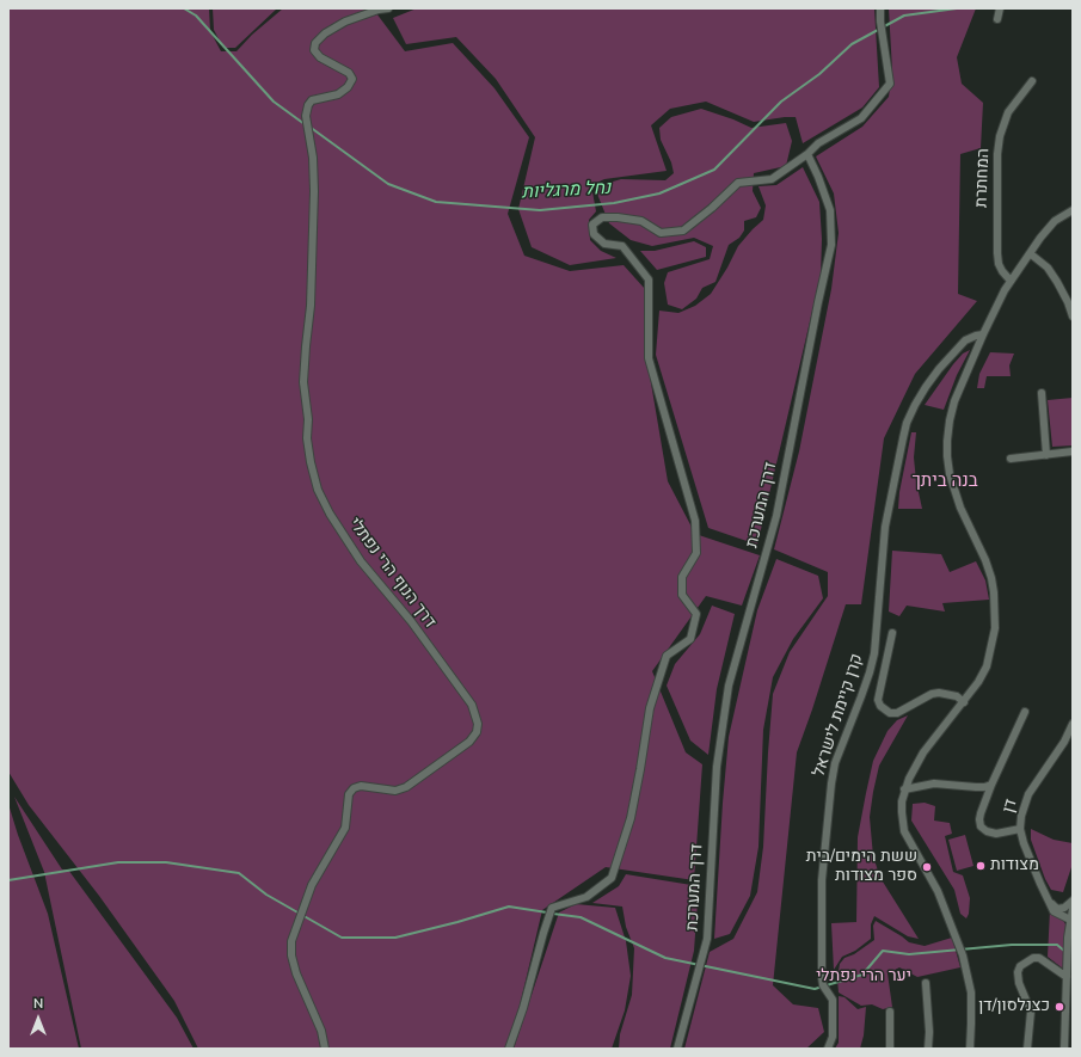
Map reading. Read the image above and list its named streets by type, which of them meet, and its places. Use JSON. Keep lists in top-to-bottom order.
{
  "streets": {
    "street": [
      "המחתרת",
      "דרך המערכת",
      "דרך הנוף הרי נפתלי",
      "קרן קיימת לישראל",
      "דן"
    ]
  },
  "districts": ["בנה ביתך"],
  "water": ["נחל מרגליות"],
  "parks": ["יער הרי נפתלי"],
  "places": ["מצודות", "ששת הימים/בית ספר מצודות", "כצנלסון/דן"],
  "north": "top"
}
